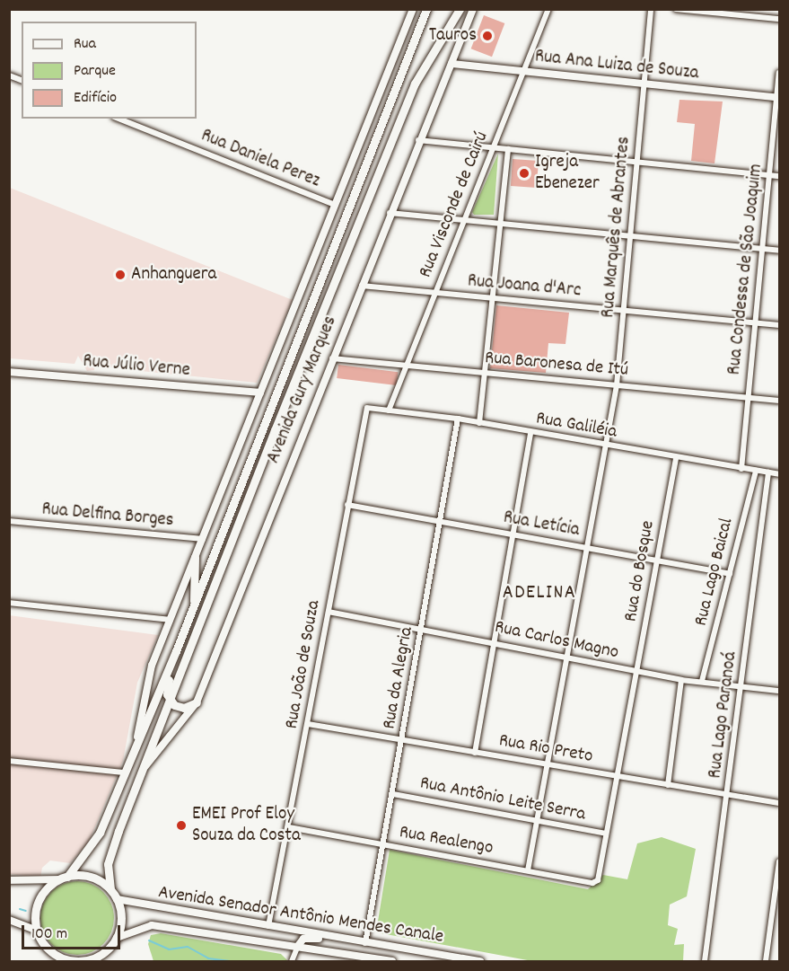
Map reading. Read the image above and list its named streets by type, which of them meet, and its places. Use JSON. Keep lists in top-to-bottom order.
{
  "streets": {
    "main road": ["Avenida Gury Marques", "Avenida Senador Antônio Mendes Canale"],
    "street": [
      "Rua Ana Luiza de Souza",
      "Rua Daniela Perez",
      "Rua Visconde de Cairú",
      "Rua Marquês de Abrantes",
      "Rua Condessa de São Joaquim",
      "Rua Joana d'Arc",
      "Rua Baronesa de Itú",
      "Rua Júlio Verne",
      "Rua Galiléia",
      "Rua Delfina Borges",
      "Rua Letícia",
      "Rua do Bosque",
      "Rua Lago Baical",
      "Rua Carlos Magno",
      "Rua João de Souza",
      "Rua da Alegria",
      "Rua Lago Paranoá",
      "Rua Rio Preto",
      "Rua Antônio Leite Serra",
      "Rua Realengo"
    ]
  },
  "crossings": [
    ["Rua Ana Luiza de Souza", "Rua Visconde de Cairú"],
    ["Rua Ana Luiza de Souza", "Rua Marquês de Abrantes"],
    ["Rua Ana Luiza de Souza", "Rua Condessa de São Joaquim"],
    ["Rua Ana Luiza de Souza", "Avenida Gury Marques"],
    ["Rua Daniela Perez", "Avenida Gury Marques"],
    ["Rua Visconde de Cairú", "Rua Joana d'Arc"],
    ["Rua Visconde de Cairú", "Rua Baronesa de Itú"],
    ["Rua Visconde de Cairú", "Rua Galiléia"],
    ["Rua Marquês de Abrantes", "Rua Joana d'Arc"],
    ["Rua Marquês de Abrantes", "Rua Baronesa de Itú"],
    ["Rua Marquês de Abrantes", "Rua Galiléia"],
    ["Rua Marquês de Abrantes", "Rua Letícia"],
    ["Rua Marquês de Abrantes", "Rua Carlos Magno"],
    ["Rua Marquês de Abrantes", "Rua Rio Preto"],
    ["Rua Marquês de Abrantes", "Rua Antônio Leite Serra"],
    ["Rua Marquês de Abrantes", "Rua Realengo"],
    ["Rua Condessa de São Joaquim", "Rua Joana d'Arc"],
    ["Rua Condessa de São Joaquim", "Rua Baronesa de Itú"],
    ["Rua Condessa de São Joaquim", "Rua Galiléia"],
    ["Rua Joana d'Arc", "Avenida Gury Marques"],
    ["Rua Baronesa de Itú", "Avenida Gury Marques"],
    ["Rua Júlio Verne", "Avenida Gury Marques"],
    ["Avenida Gury Marques", "Rua Delfina Borges"],
    ["Avenida Gury Marques", "Avenida Senador Antônio Mendes Canale"],
    ["Rua Galiléia", "Rua do Bosque"],
    ["Rua Galiléia", "Rua Lago Baical"],
    ["Rua Galiléia", "Rua João de Souza"],
    ["Rua Galiléia", "Rua da Alegria"],
    ["Rua Galiléia", "Rua Lago Paranoá"],
    ["Rua Letícia", "Rua do Bosque"],
    ["Rua Letícia", "Rua Lago Baical"],
    ["Rua Letícia", "Rua João de Souza"],
    ["Rua Letícia", "Rua da Alegria"],
    ["Rua do Bosque", "Rua Carlos Magno"],
    ["Rua do Bosque", "Rua Rio Preto"],
    ["Rua do Bosque", "Rua Antônio Leite Serra"],
    ["Rua do Bosque", "Rua Realengo"],
    ["Rua Lago Baical", "Rua Carlos Magno"],
    ["Rua Carlos Magno", "Rua João de Souza"],
    ["Rua Carlos Magno", "Rua da Alegria"],
    ["Rua Carlos Magno", "Rua Lago Paranoá"],
    ["Rua João de Souza", "Rua Rio Preto"],
    ["Rua João de Souza", "Rua Realengo"],
    ["Rua João de Souza", "Avenida Senador Antônio Mendes Canale"],
    ["Rua da Alegria", "Rua Rio Preto"],
    ["Rua da Alegria", "Rua Antônio Leite Serra"],
    ["Rua da Alegria", "Rua Realengo"],
    ["Rua da Alegria", "Avenida Senador Antônio Mendes Canale"],
    ["Rua Lago Paranoá", "Rua Rio Preto"]
  ],
  "districts": ["ADELINA"],
  "places": [
    "Tauros",
    "Igreja Ebenezer",
    "Anhanguera",
    "EMEI Prof Eloy Souza da Costa"
  ],
  "legend": ["Rua", "Parque", "Edifício"],
  "scale_bar": "100 m"
}
